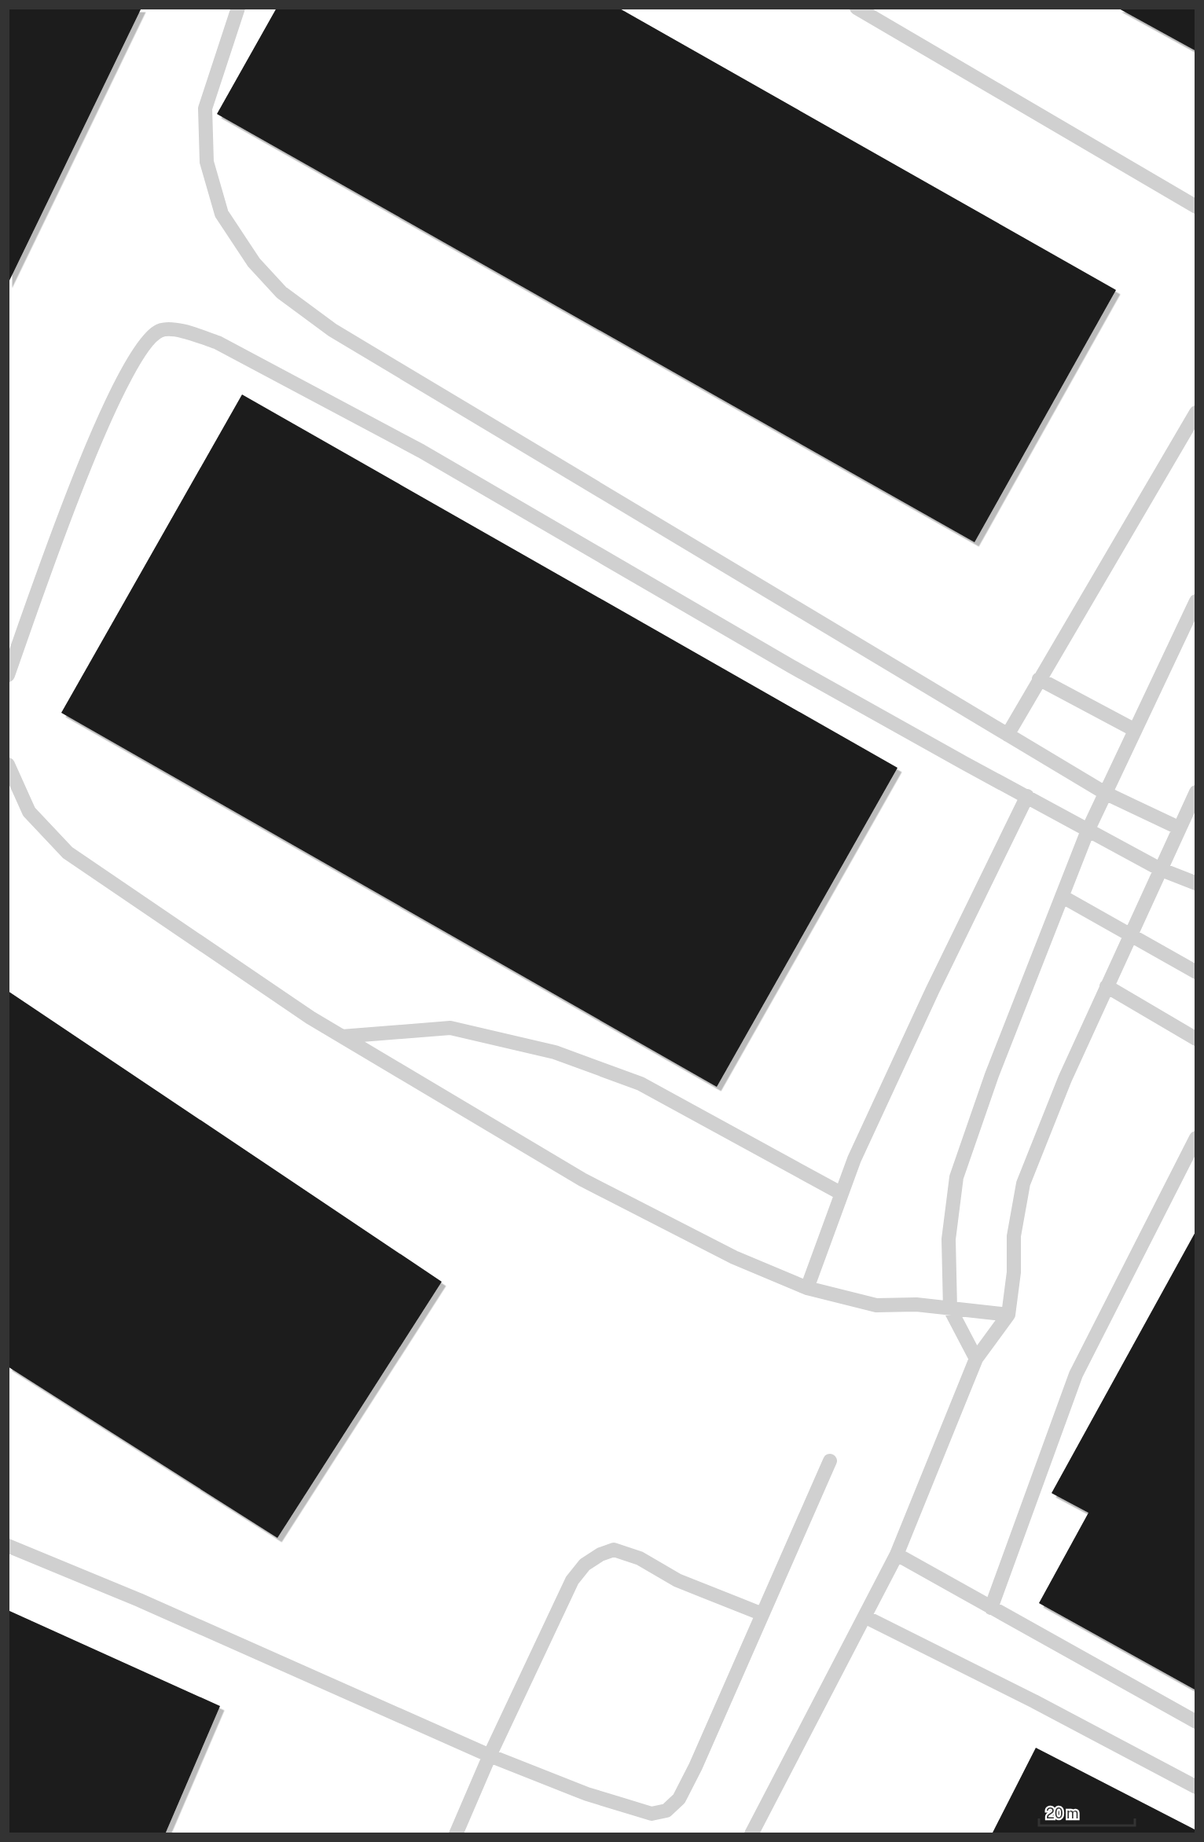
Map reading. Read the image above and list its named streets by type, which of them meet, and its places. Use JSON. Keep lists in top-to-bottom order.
{
  "scale_bar": "20 m"
}
